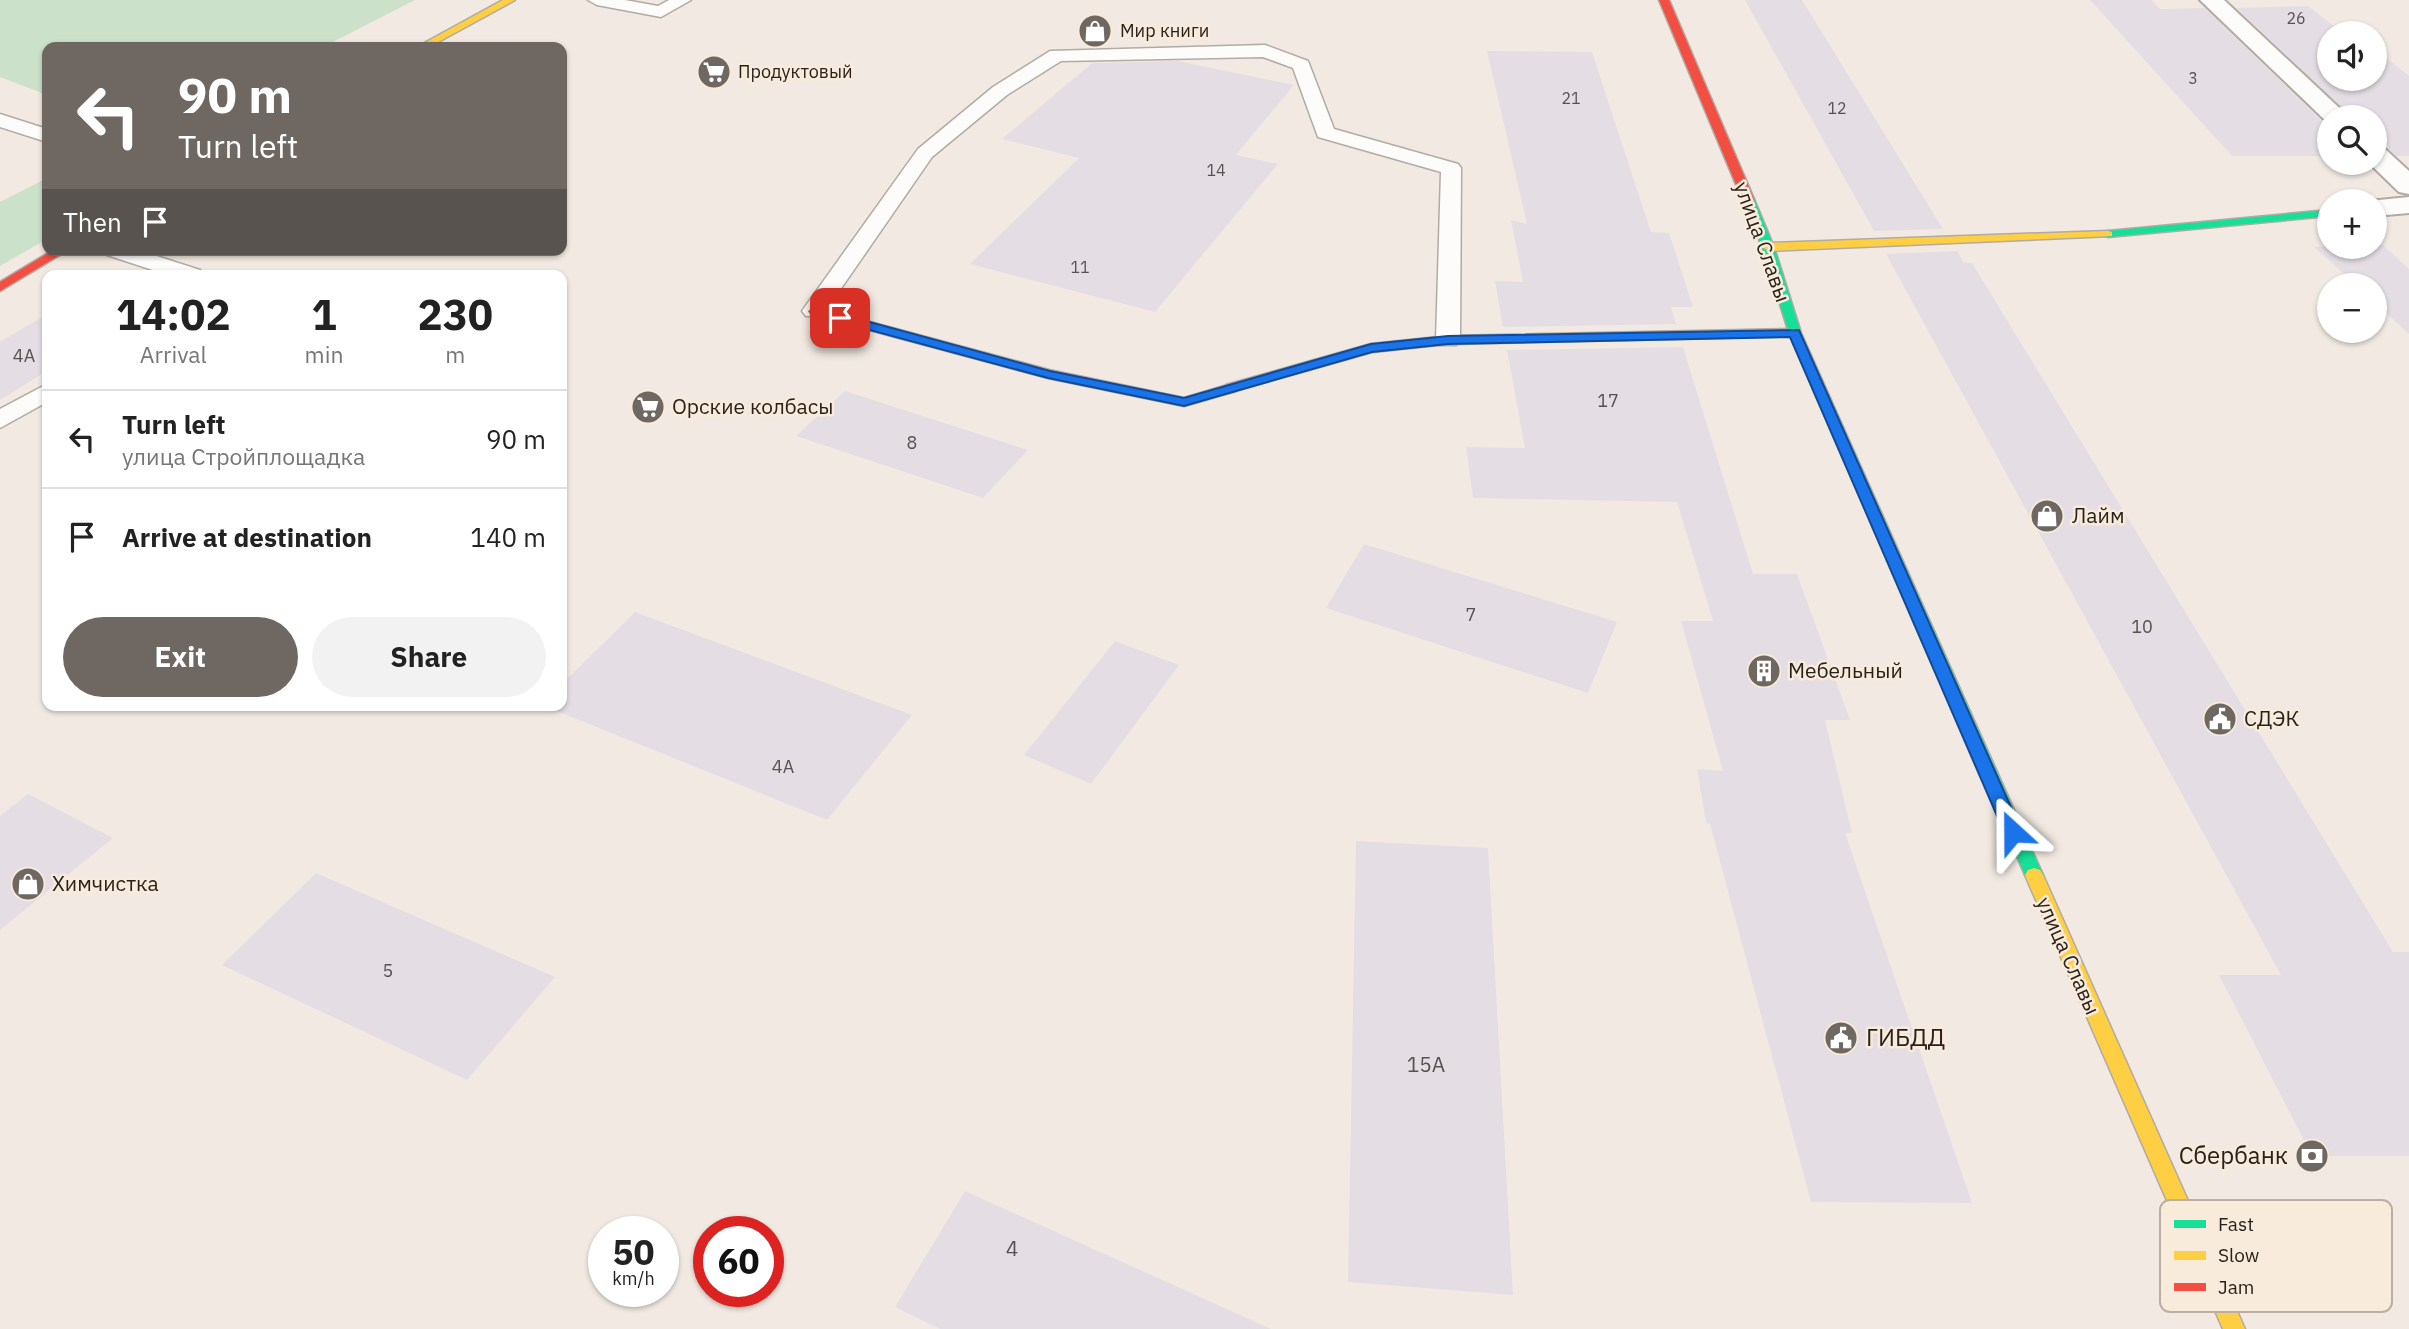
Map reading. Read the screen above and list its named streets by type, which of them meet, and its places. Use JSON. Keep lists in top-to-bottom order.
{
  "streets": {
    "street": ["улица Славы"]
  },
  "places": {
    "shop": ["Мир книги", "Лайм", "Химчистка"],
    "supermarket": ["Продуктовый", "Орские колбасы"],
    "building": ["Мебельный"],
    "public building": ["СДЭК", "ГИБДД"],
    "bank": ["Сбербанк"]
  },
  "house_numbers": [
    "26",
    "3",
    "21",
    "12",
    "14",
    "11",
    "4А",
    "17",
    "8",
    "7",
    "10",
    "4А",
    "5",
    "15А",
    "4"
  ],
  "legend": ["Fast", "Slow", "Jam"],
  "page": {
    "map_buttons": ["+", "−"],
    "turn": ["90 m", "Turn left"],
    "then": "Then",
    "eta": [
      "14:02",
      "Arrival",
      "1",
      "min",
      "230",
      "m"
    ],
    "list": [
      {
        "name": "Turn left",
        "note": "улица Стройплощадка",
        "value": "90 m"
      },
      {
        "name": "Arrive at destination",
        "value": "140 m"
      }
    ],
    "buttons": ["Exit", "Share"],
    "speed": "50 km/h",
    "limit": "60"
  }
}
